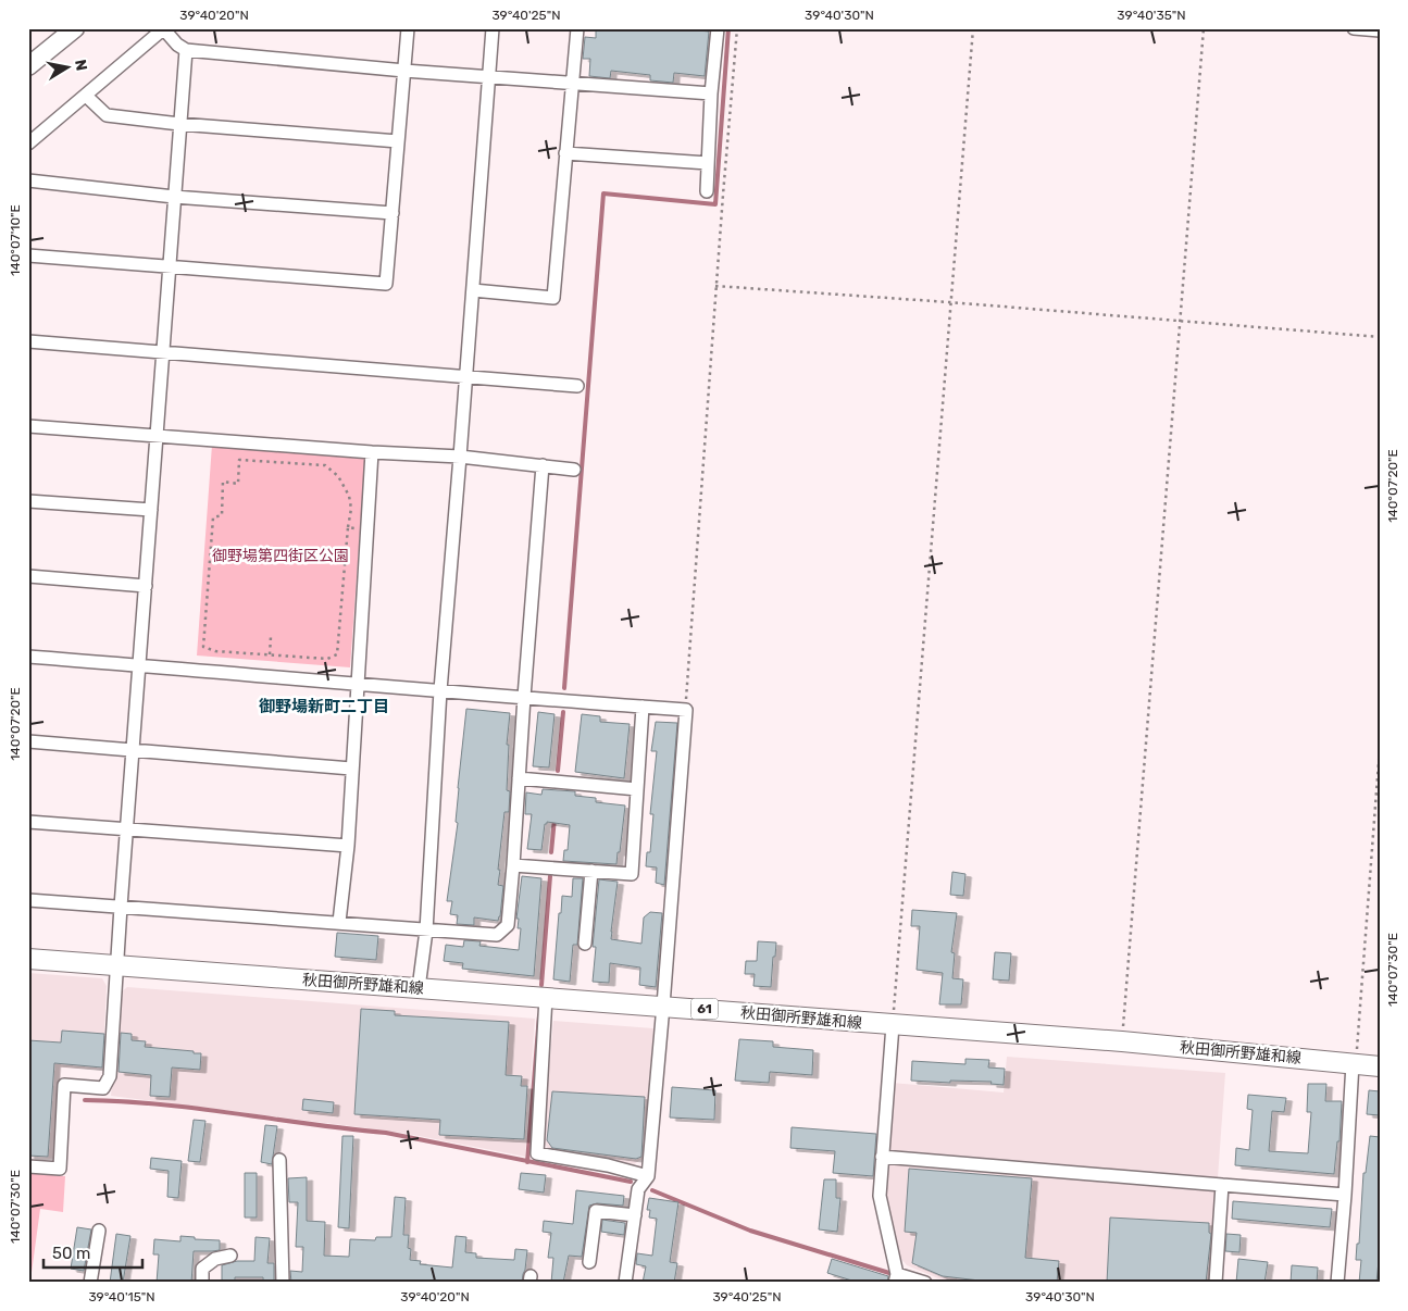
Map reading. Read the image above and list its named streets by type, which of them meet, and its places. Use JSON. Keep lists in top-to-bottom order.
{
  "streets": {
    "main road": ["秋田御所野雄和線", "61"]
  },
  "districts": ["御野場新町二丁目"],
  "parks": ["御野場第四街区公園"],
  "scale_bar": "50 m",
  "north": "right",
  "coordinates": [
    "39°40'20\"N",
    "39°40'25\"N",
    "39°40'30\"N",
    "39°40'35\"N",
    "140°07'10\"E",
    "140°07'20\"E",
    "140°07'30\"E",
    "39°40'15\"N"
  ]
}
